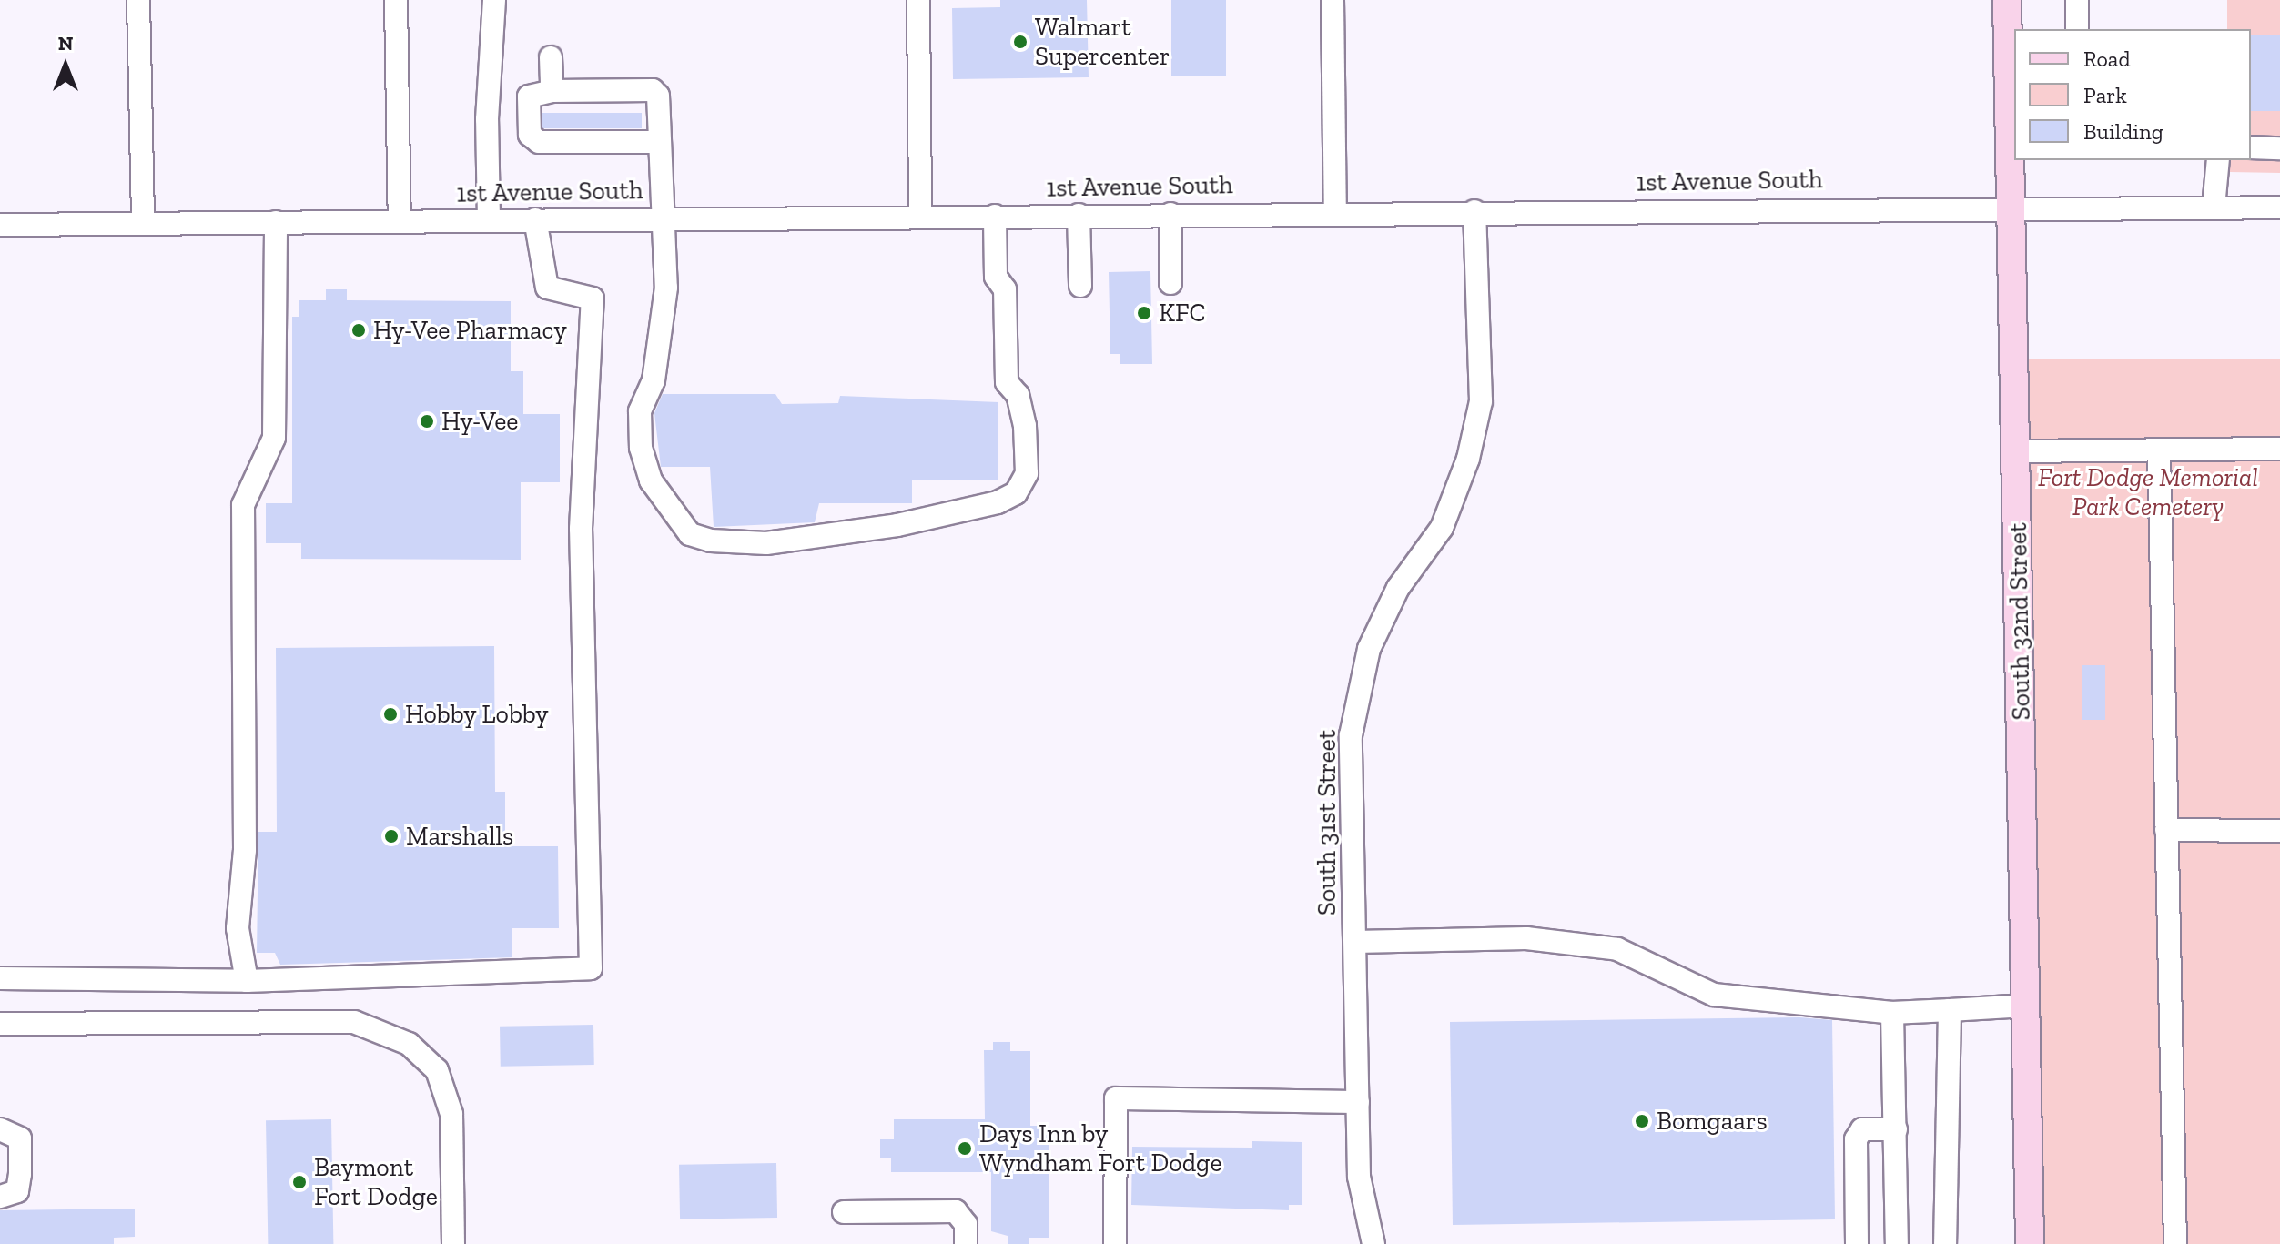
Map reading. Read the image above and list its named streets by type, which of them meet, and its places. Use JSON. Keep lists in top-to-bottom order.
{
  "streets": {
    "main road": ["South 32nd Street"],
    "street": ["1st Avenue South", "South 31st Street"]
  },
  "crossings": [
    ["1st Avenue South", "South 32nd Street"],
    ["1st Avenue South", "South 31st Street"]
  ],
  "parks": ["Fort Dodge Memorial Park Cemetery"],
  "places": [
    "Walmart Supercenter",
    "KFC",
    "Hy-Vee Pharmacy",
    "Hy-Vee",
    "Hobby Lobby",
    "Marshalls",
    "Bomgaars",
    "Days Inn by Wyndham Fort Dodge",
    "Baymont Fort Dodge"
  ],
  "legend": ["Road", "Park", "Building"],
  "north": "top"
}
